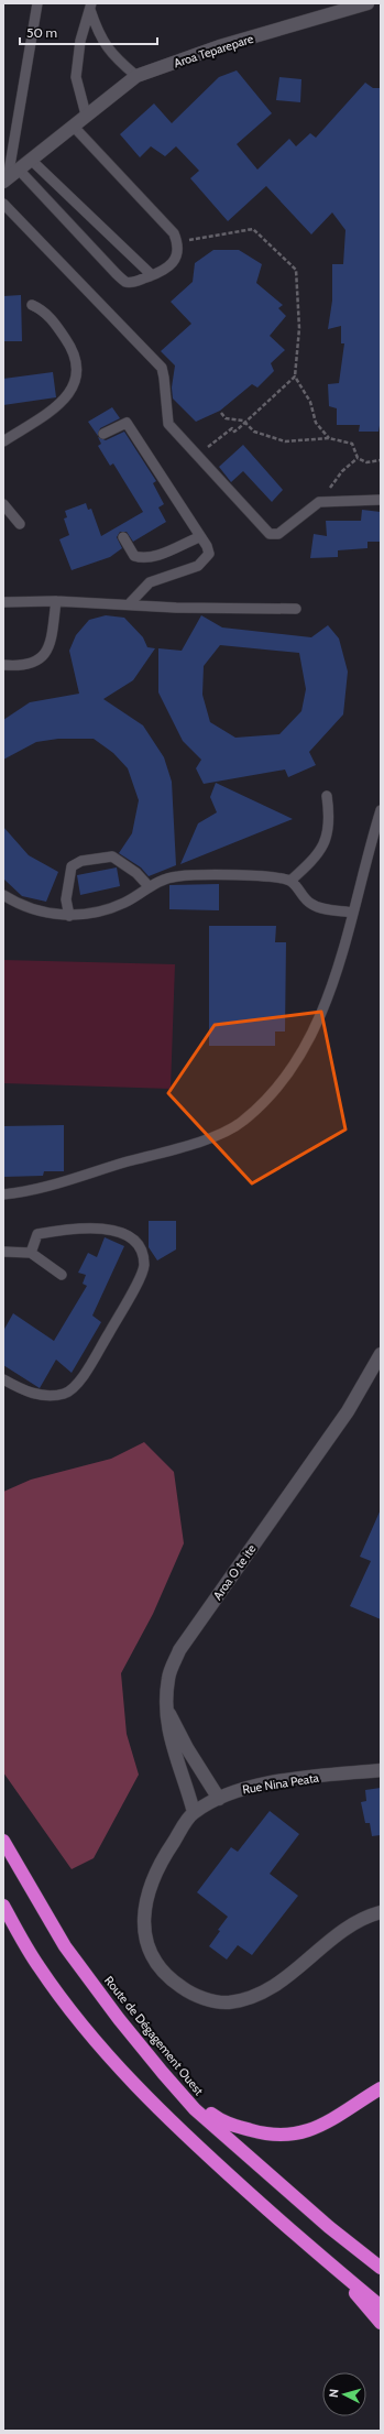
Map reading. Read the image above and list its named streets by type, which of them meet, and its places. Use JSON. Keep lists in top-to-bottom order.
{
  "streets": {
    "highway": ["Route de Dégagement Ouest"],
    "main road": ["Aroa Teparepare", "Aroa O te ite", "Rue Nina Peata"]
  },
  "crossings": [
    ["Aroa O te ite", "Rue Nina Peata"]
  ],
  "scale_bar": "50 m",
  "north": "left"
}
